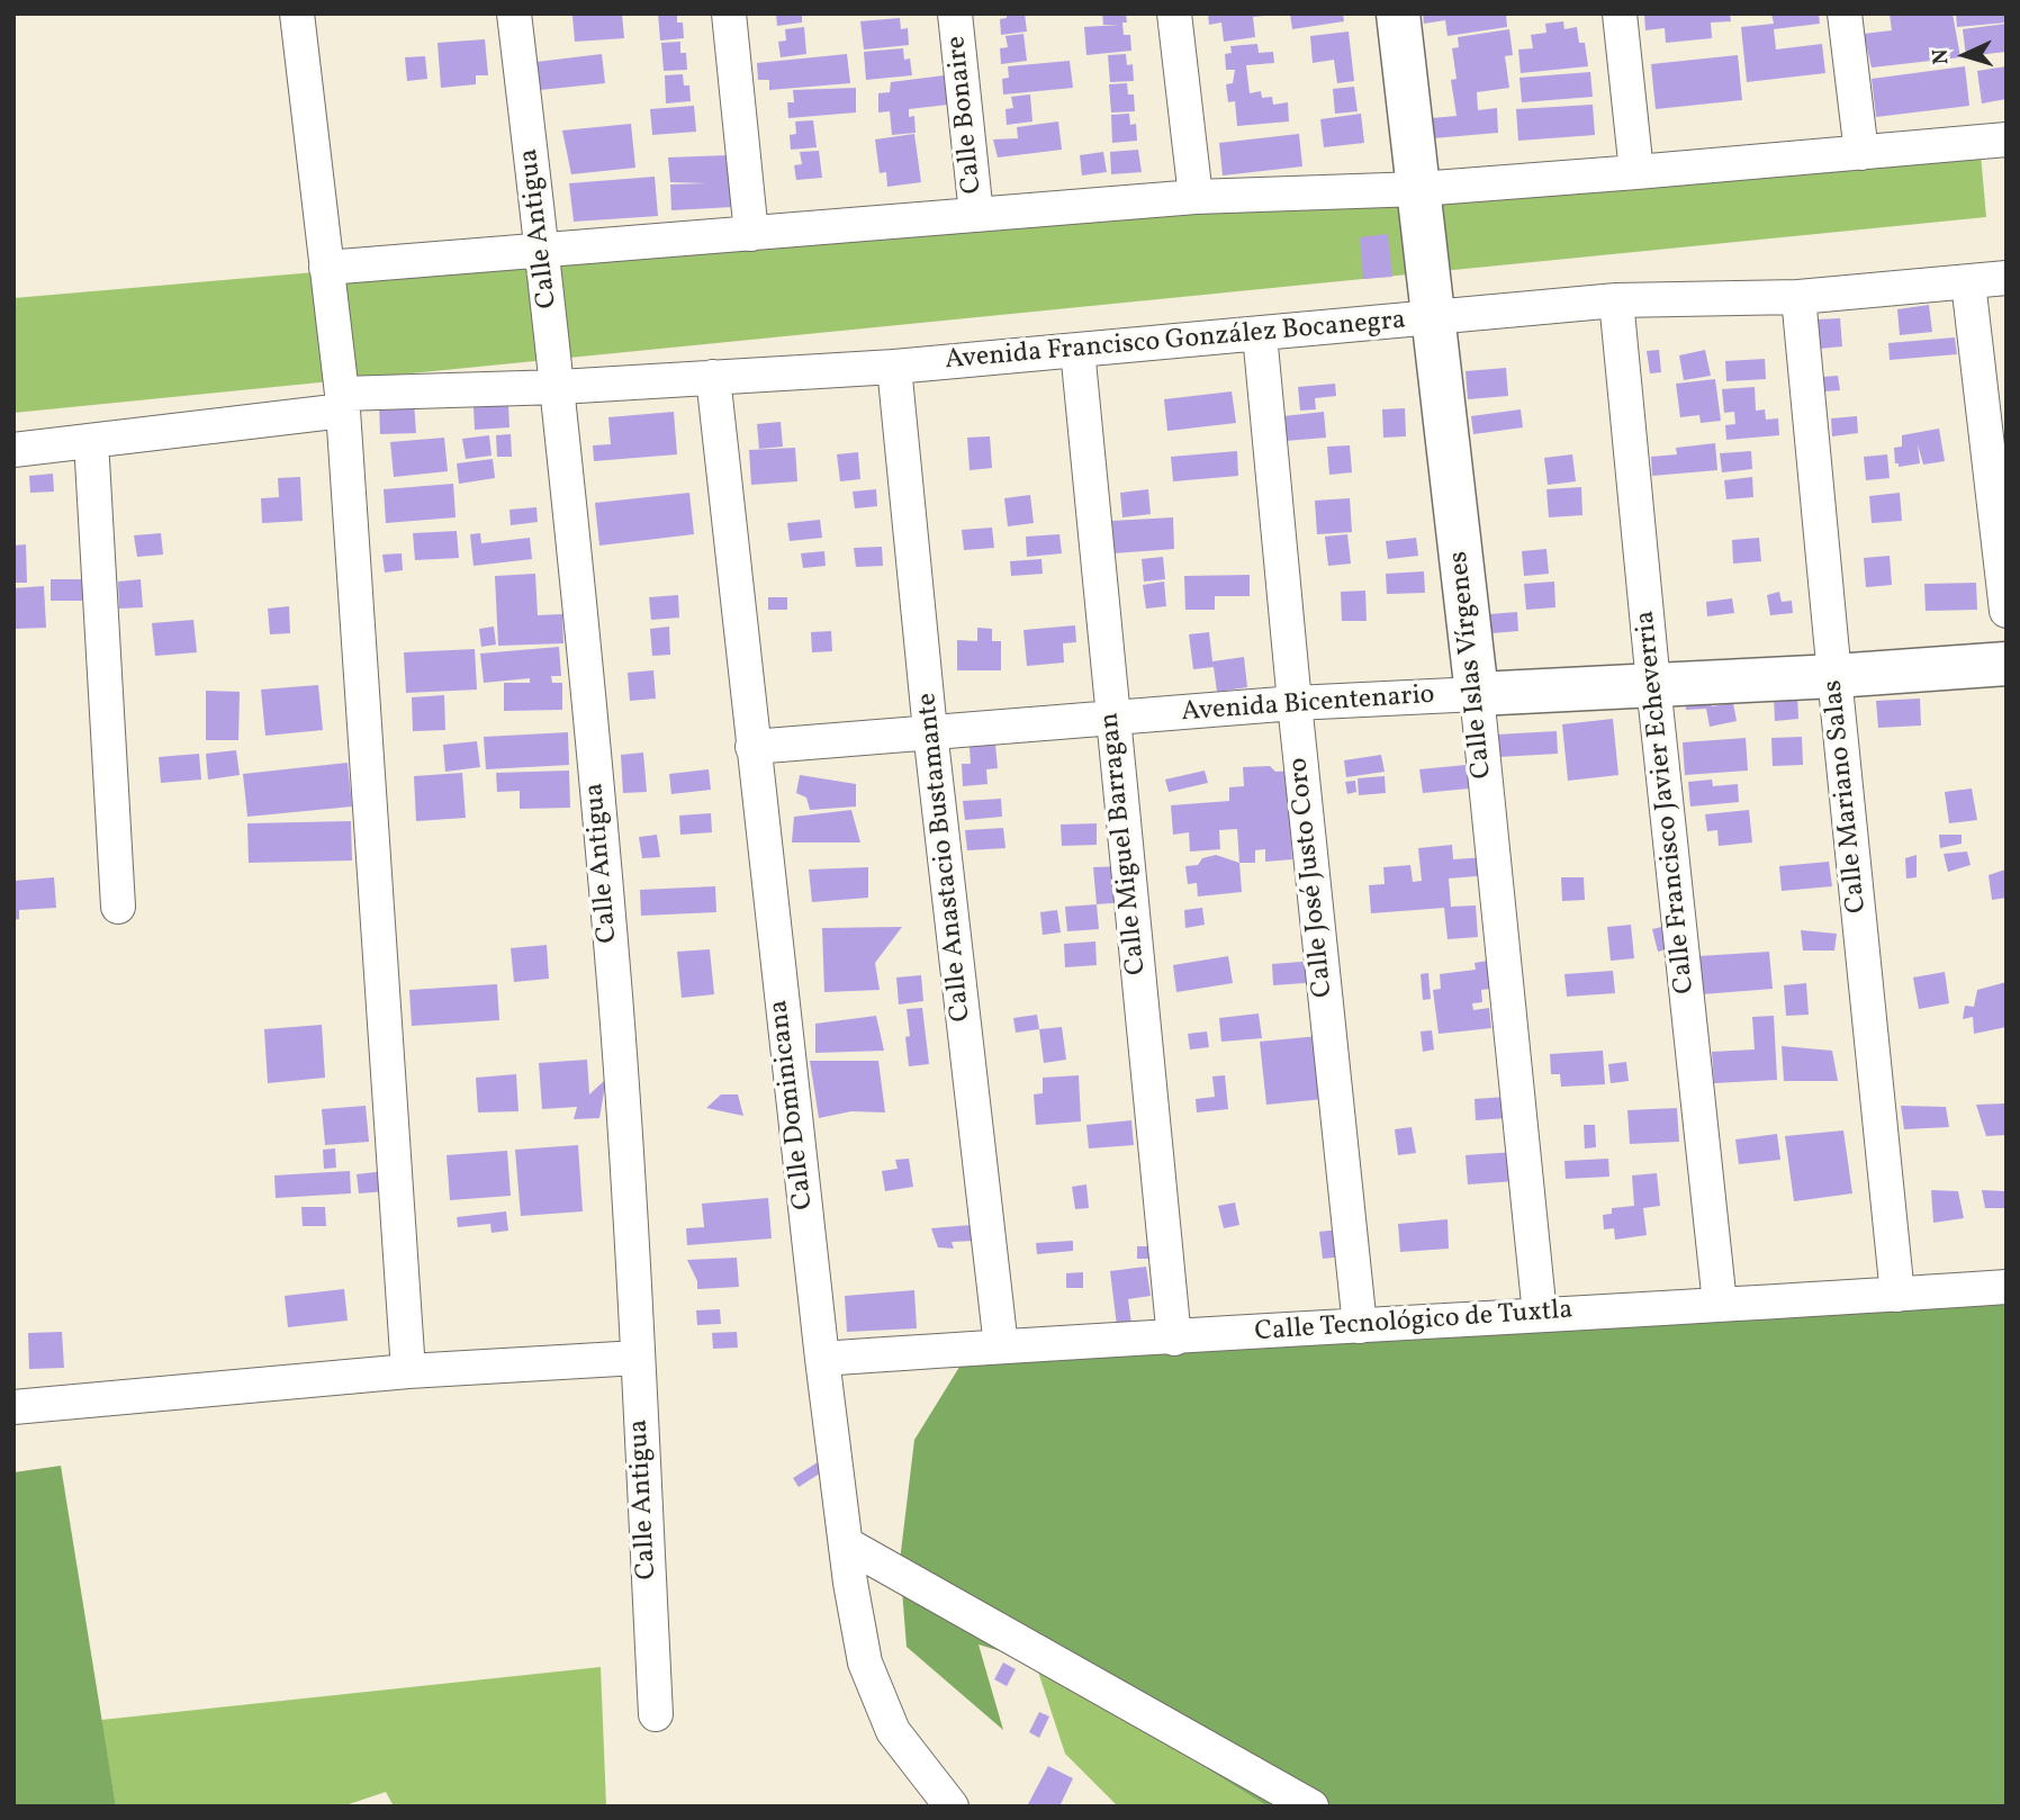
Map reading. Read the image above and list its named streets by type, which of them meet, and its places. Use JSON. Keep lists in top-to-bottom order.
{
  "streets": {
    "street": [
      "Calle Bonaire",
      "Calle Antigua",
      "Avenida Francisco González Bocanegra",
      "Calle Islas Vírgenes",
      "Avenida Bicentenario",
      "Calle Mariano Salas",
      "Calle Francisco Javier Echeverria",
      "Calle Miguel Barragan",
      "Calle Anastacio Bustamante",
      "Calle José Justo Coro",
      "Calle Dominicana",
      "Calle Tecnológico de Tuxtla"
    ]
  },
  "crossings": [
    ["Calle Antigua", "Avenida Francisco González Bocanegra"],
    ["Avenida Francisco González Bocanegra", "Calle Islas Vírgenes"],
    ["Avenida Francisco González Bocanegra", "Calle Mariano Salas"],
    ["Avenida Francisco González Bocanegra", "Calle Francisco Javier Echeverria"],
    ["Avenida Francisco González Bocanegra", "Calle Miguel Barragan"],
    ["Avenida Francisco González Bocanegra", "Calle Anastacio Bustamante"],
    ["Avenida Francisco González Bocanegra", "Calle José Justo Coro"],
    ["Avenida Francisco González Bocanegra", "Calle Dominicana"],
    ["Calle Islas Vírgenes", "Avenida Bicentenario"],
    ["Calle Islas Vírgenes", "Calle Tecnológico de Tuxtla"],
    ["Avenida Bicentenario", "Calle Mariano Salas"],
    ["Avenida Bicentenario", "Calle Francisco Javier Echeverria"],
    ["Avenida Bicentenario", "Calle Miguel Barragan"],
    ["Avenida Bicentenario", "Calle Anastacio Bustamante"],
    ["Avenida Bicentenario", "Calle José Justo Coro"],
    ["Avenida Bicentenario", "Calle Dominicana"],
    ["Calle Mariano Salas", "Calle Tecnológico de Tuxtla"],
    ["Calle Francisco Javier Echeverria", "Calle Tecnológico de Tuxtla"],
    ["Calle Miguel Barragan", "Calle Tecnológico de Tuxtla"],
    ["Calle Anastacio Bustamante", "Calle Tecnológico de Tuxtla"],
    ["Calle José Justo Coro", "Calle Tecnológico de Tuxtla"],
    ["Calle Dominicana", "Calle Tecnológico de Tuxtla"]
  ],
  "north": "left"
}
